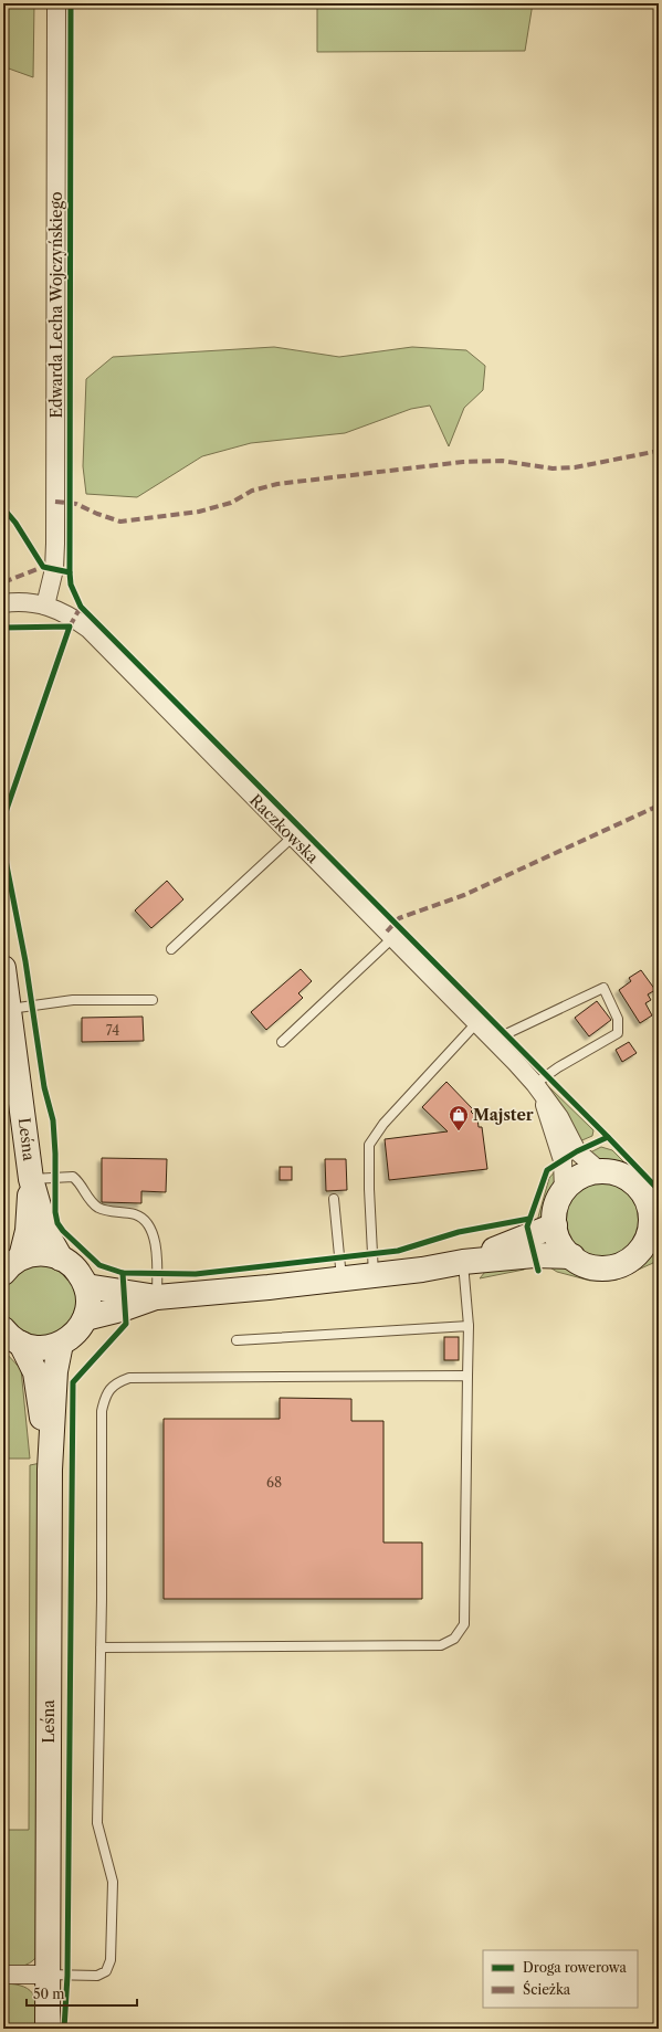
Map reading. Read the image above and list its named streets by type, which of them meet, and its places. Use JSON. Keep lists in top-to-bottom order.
{
  "streets": {
    "main road": ["Leśna"],
    "street": ["Edwarda Lecha Wojczyńskiego", "Raczkowska"]
  },
  "crossings": [
    ["Edwarda Lecha Wojczyńskiego", "Raczkowska"]
  ],
  "places": {
    "shop": ["Majster"]
  },
  "house_numbers": ["74", "68"],
  "legend": ["Droga rowerowa", "Ścieżka"],
  "scale_bar": "50 m"
}
